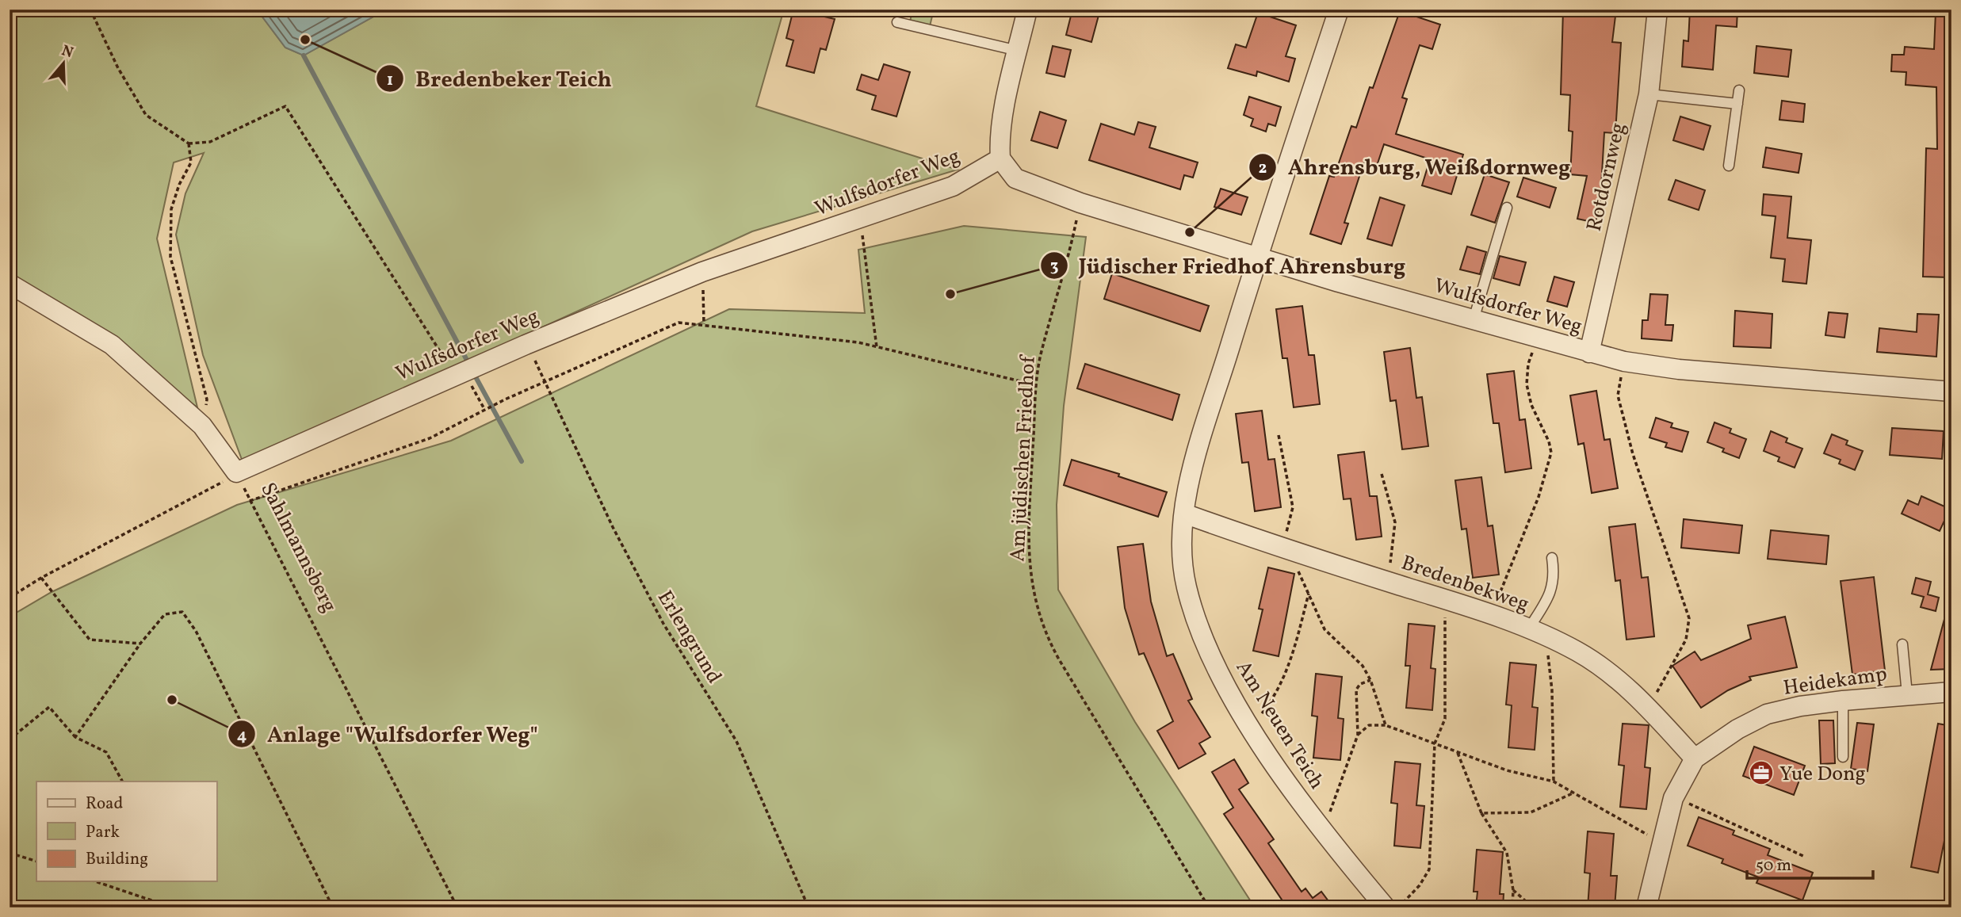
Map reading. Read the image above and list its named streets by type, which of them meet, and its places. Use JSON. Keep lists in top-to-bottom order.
{
  "streets": {
    "street": [
      "Rotdornweg",
      "Wulfsdorfer Weg",
      "Sahlmannsberg",
      "Bredenbekweg",
      "Heidekamp",
      "Am Neuen Teich"
    ],
    "path": ["Am jüdischen Friedhof", "Erlengrund"]
  },
  "crossings": [
    ["Rotdornweg", "Wulfsdorfer Weg"],
    ["Wulfsdorfer Weg", "Am jüdischen Friedhof"],
    ["Wulfsdorfer Weg", "Sahlmannsberg"],
    ["Wulfsdorfer Weg", "Erlengrund"],
    ["Wulfsdorfer Weg", "Am Neuen Teich"],
    ["Bredenbekweg", "Heidekamp"],
    ["Bredenbekweg", "Am Neuen Teich"]
  ],
  "places": {
    "other": [
      "Bredenbeker Teich",
      "Ahrensburg, Weißdornweg",
      "Jüdischer Friedhof Ahrensburg",
      "Anlage \"Wulfsdorfer Weg\""
    ],
    "office": ["Yue Dong"]
  },
  "legend": ["Road", "Park", "Building"],
  "scale_bar": "50 m",
  "north": "top"
}
